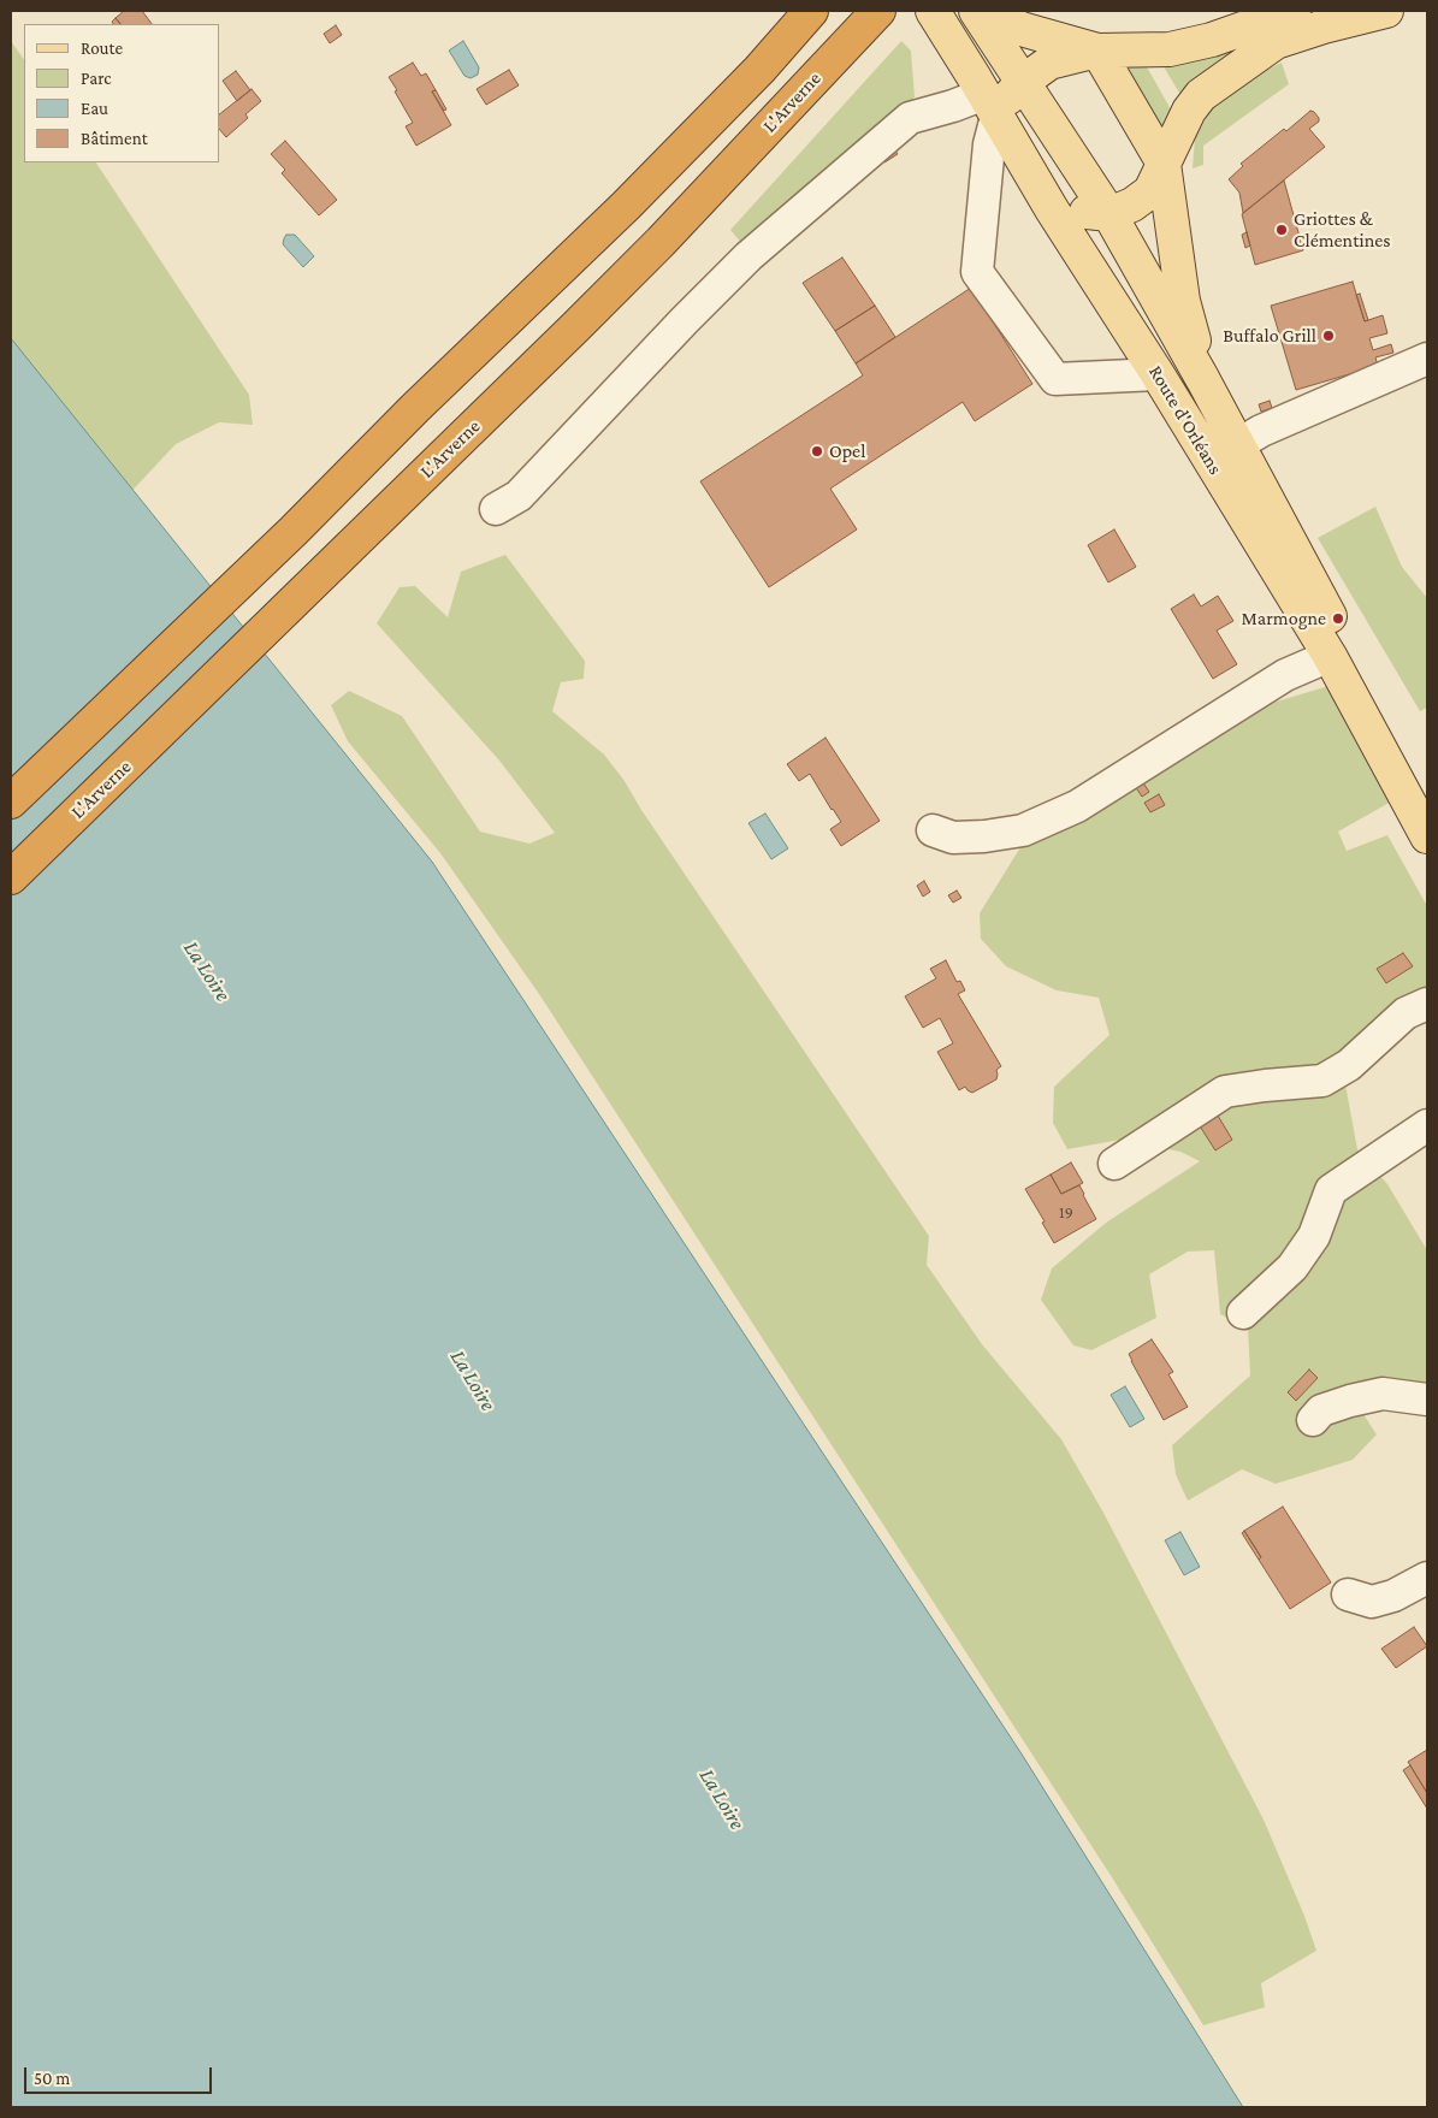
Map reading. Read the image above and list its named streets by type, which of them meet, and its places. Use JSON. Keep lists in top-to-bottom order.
{
  "streets": {
    "highway": ["L'Arverne"],
    "main road": ["Route d'Orléans"]
  },
  "water": ["La Loire"],
  "places": [
    "Griottes & Clémentines",
    "Buffalo Grill",
    "Opel",
    "Marmogne"
  ],
  "house_numbers": ["19"],
  "legend": [
    "Route",
    "Parc",
    "Eau",
    "Bâtiment"
  ],
  "scale_bar": "50 m"
}
